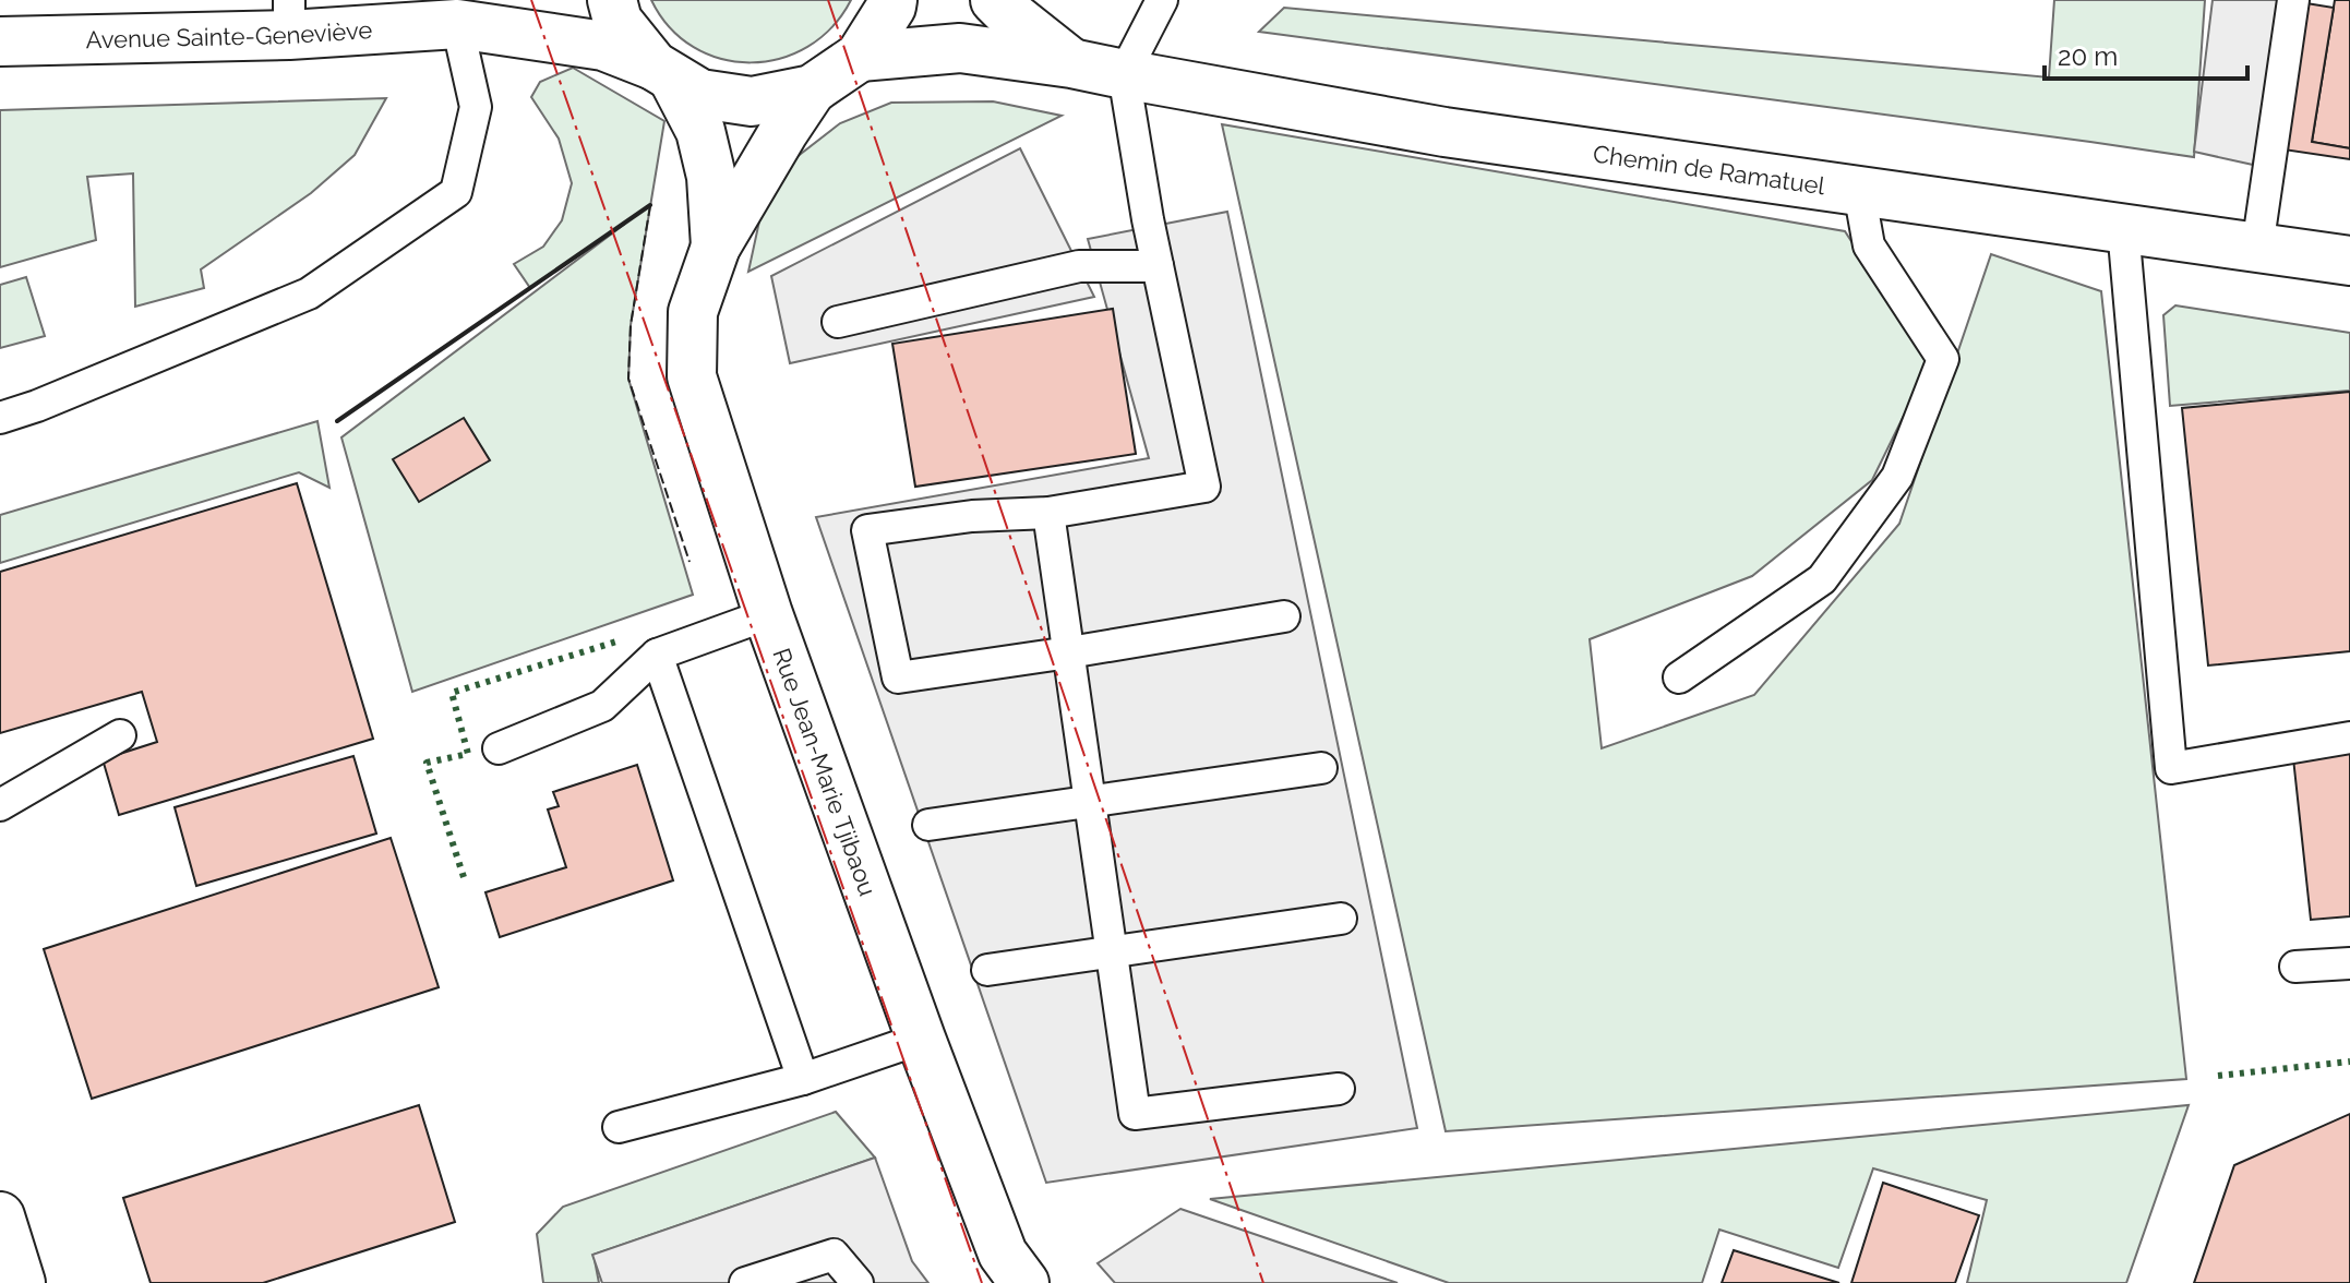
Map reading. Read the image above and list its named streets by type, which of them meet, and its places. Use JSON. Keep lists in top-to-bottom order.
{
  "streets": {
    "street": ["Avenue Sainte-Geneviève", "Chemin de Ramatuel", "Rue Jean-Marie Tjibaou"]
  },
  "crossings": [
    ["Avenue Sainte-Geneviève", "Rue Jean-Marie Tjibaou"]
  ],
  "scale_bar": "20 m"
}
